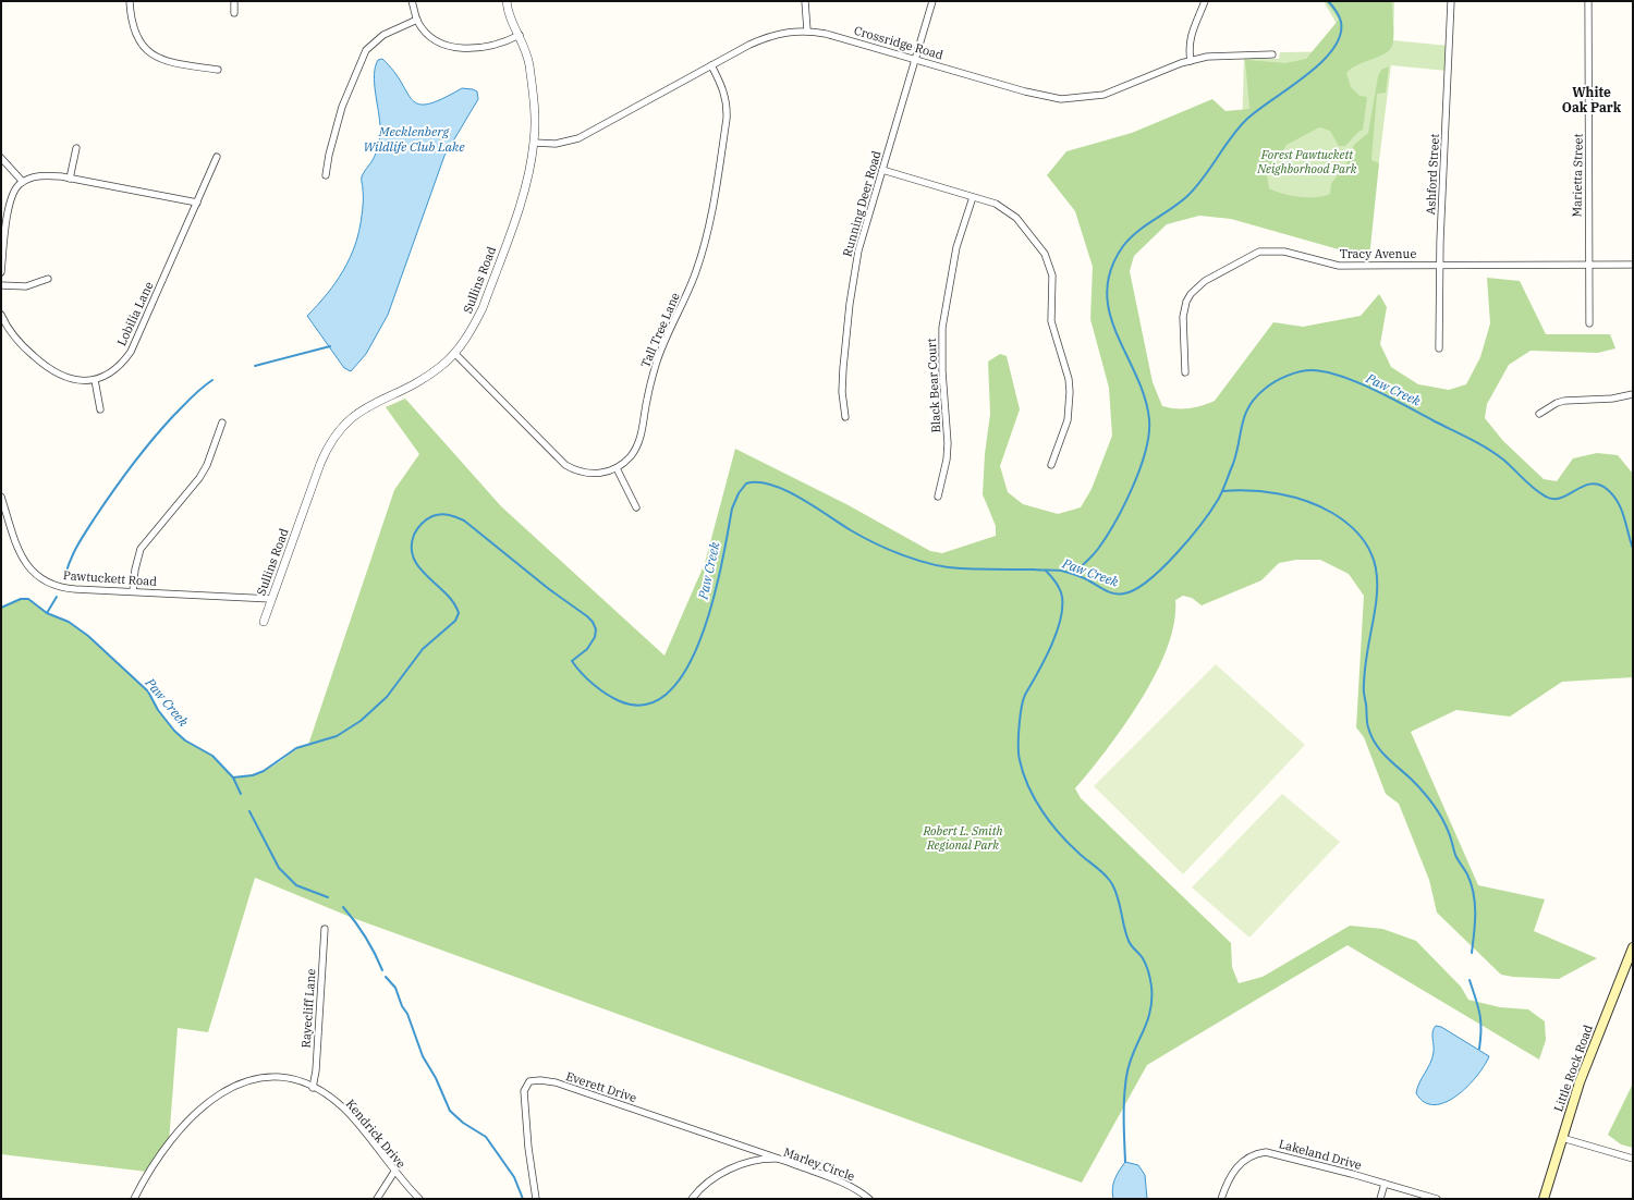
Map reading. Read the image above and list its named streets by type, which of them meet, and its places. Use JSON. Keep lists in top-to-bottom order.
{
  "streets": {
    "main road": ["Little Rock Road"],
    "street": [
      "Crossridge Road",
      "Ashford Street",
      "Marietta Street",
      "Running Deer Road",
      "Tracy Avenue",
      "Sullins Road",
      "Lobilia Lane",
      "Tall Tree Lane",
      "Black Bear Court",
      "Pawtuckett Road",
      "Rayecliff Lane",
      "Everett Drive",
      "Kendrick Drive",
      "Lakeland Drive",
      "Marley Circle"
    ]
  },
  "crossings": [
    ["Crossridge Road", "Running Deer Road"],
    ["Crossridge Road", "Sullins Road"],
    ["Crossridge Road", "Tall Tree Lane"],
    ["Ashford Street", "Tracy Avenue"],
    ["Marietta Street", "Tracy Avenue"],
    ["Sullins Road", "Tall Tree Lane"],
    ["Sullins Road", "Pawtuckett Road"],
    ["Rayecliff Lane", "Kendrick Drive"],
    ["Everett Drive", "Marley Circle"]
  ],
  "districts": ["White Oak Park"],
  "water": ["Mecklenberg Wildlife Club Lake", "Paw Creek"],
  "parks": ["Forest Pawtuckett Neighborhood Park", "Robert L. Smith Regional Park"]
}
